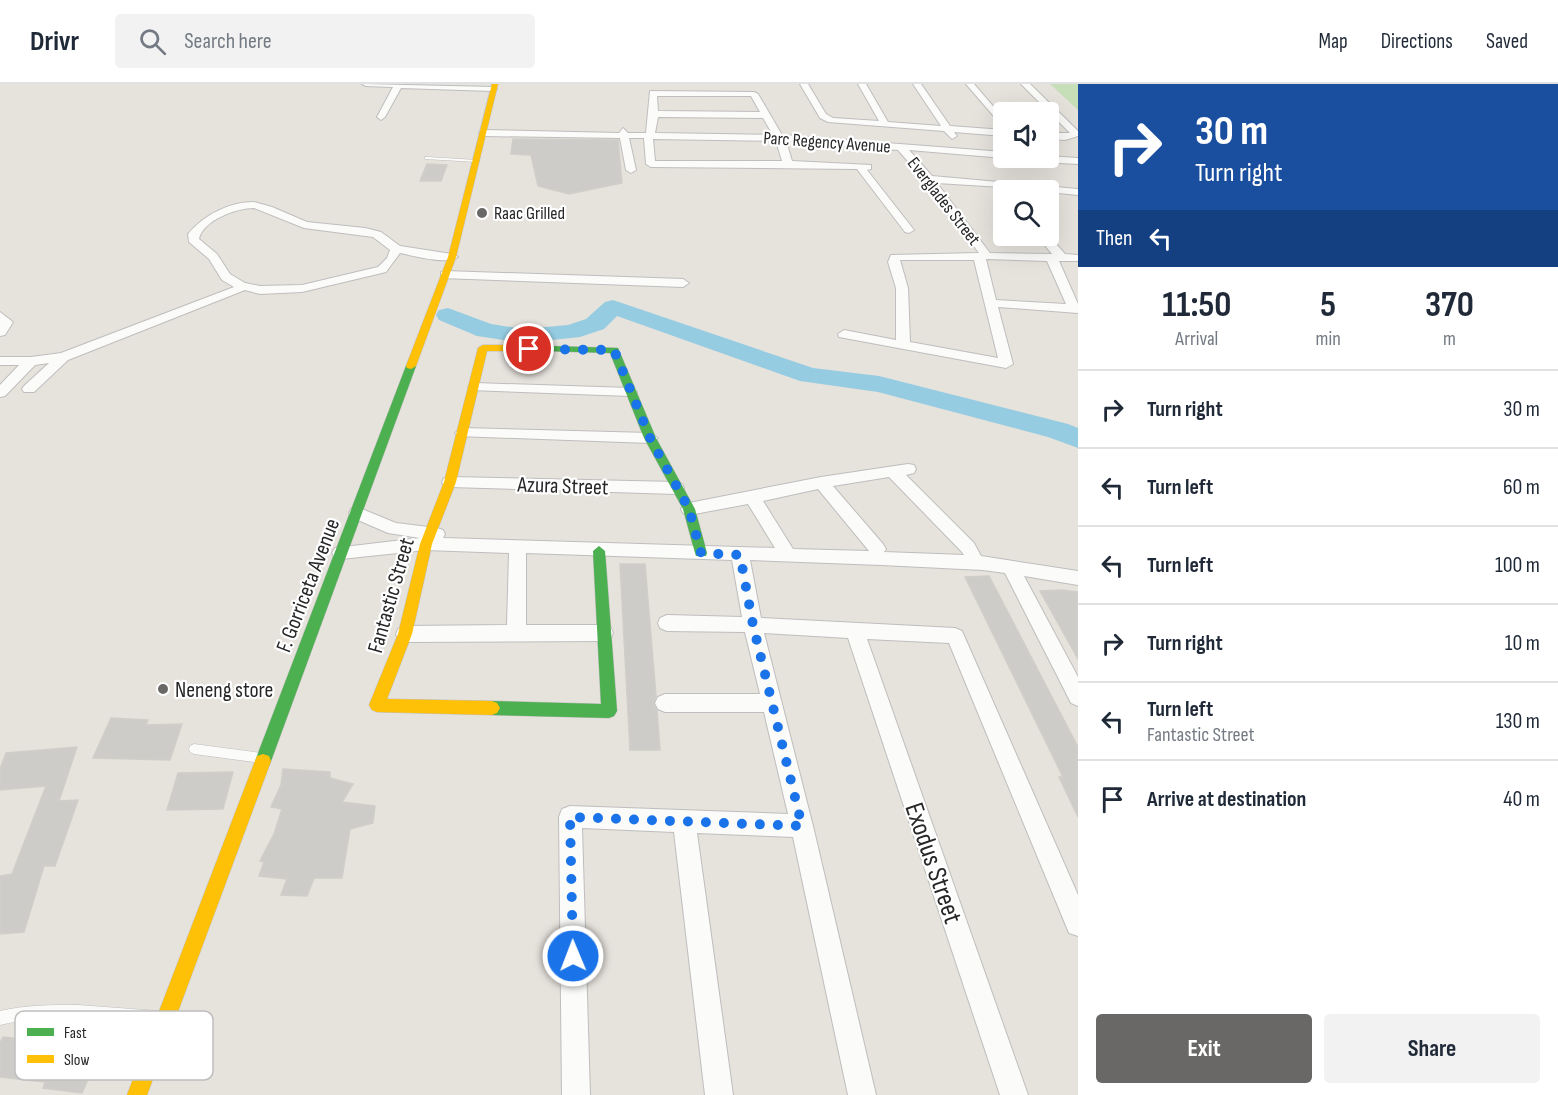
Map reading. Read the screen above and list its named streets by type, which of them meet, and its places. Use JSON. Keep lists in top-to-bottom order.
{
  "streets": {
    "main road": ["F. Gorriceta Avenue", "Fantastic Street"],
    "street": [
      "Parc Regency Avenue",
      "Everglades Street",
      "Azura Street",
      "Exodus Street"
    ]
  },
  "crossings": [
    ["Parc Regency Avenue", "Everglades Street"],
    ["Parc Regency Avenue", "F. Gorriceta Avenue"],
    ["Azura Street", "Fantastic Street"]
  ],
  "places": ["Raac Grilled", "Neneng store"],
  "legend": ["Fast", "Slow"],
  "page": {
    "header": "Drivr",
    "search": "Search here",
    "nav": ["Map", "Directions", "Saved"],
    "turn": ["30 m", "Turn right"],
    "then": "Then",
    "eta": [
      "11:50",
      "Arrival",
      "5",
      "min",
      "370",
      "m"
    ],
    "list": [
      {
        "name": "Turn right",
        "value": "30 m"
      },
      {
        "name": "Turn left",
        "value": "60 m"
      },
      {
        "name": "Turn left",
        "value": "100 m"
      },
      {
        "name": "Turn right",
        "value": "10 m"
      },
      {
        "name": "Turn left",
        "note": "Fantastic Street",
        "value": "130 m"
      },
      {
        "name": "Arrive at destination",
        "value": "40 m"
      }
    ],
    "buttons": ["Exit", "Share"]
  }
}
